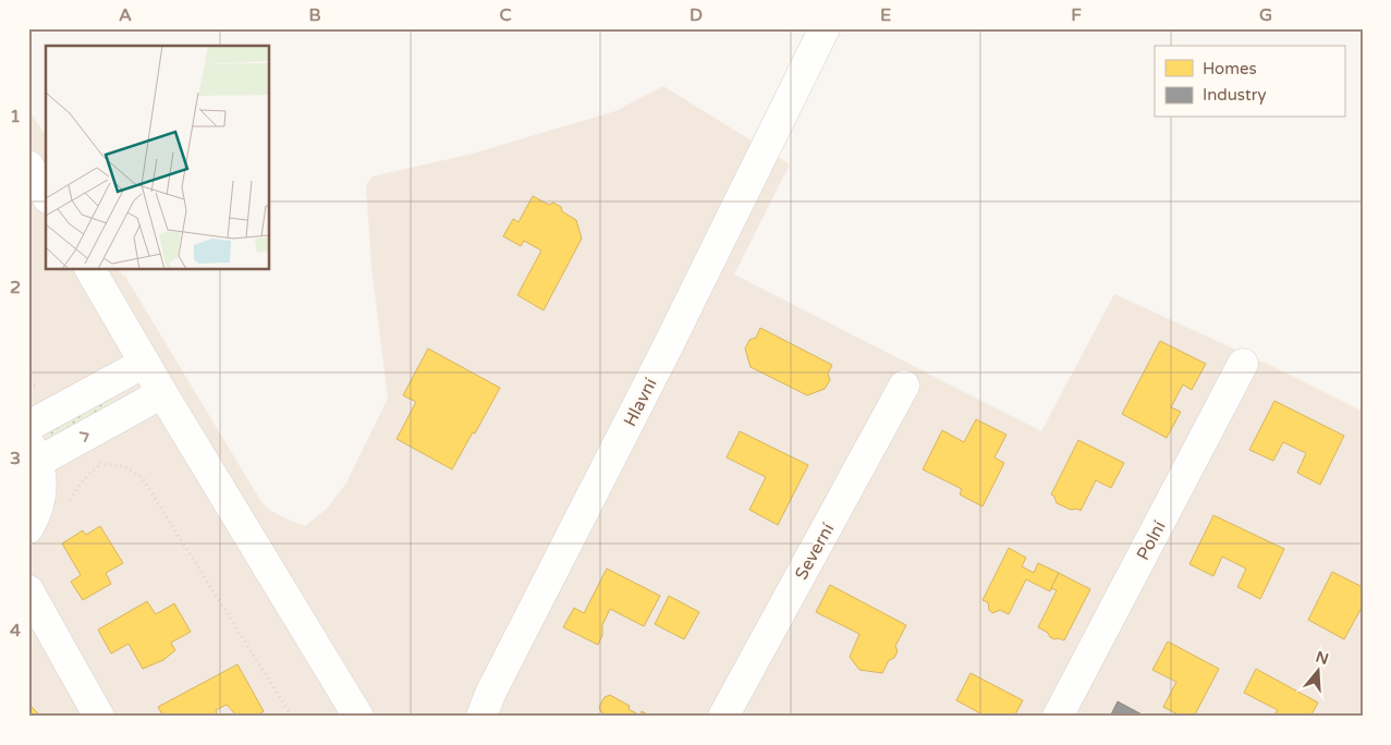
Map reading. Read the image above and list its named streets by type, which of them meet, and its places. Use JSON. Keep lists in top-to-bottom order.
{
  "streets": {
    "street": ["Hlavní", "Polní", "Severní"]
  },
  "legend": ["Homes", "Industry"],
  "north": "top",
  "grid": {
    "columns": [
      "A",
      "B",
      "C",
      "D",
      "E",
      "F",
      "G"
    ],
    "rows": [
      "1",
      "2",
      "3",
      "4"
    ]
  }
}
